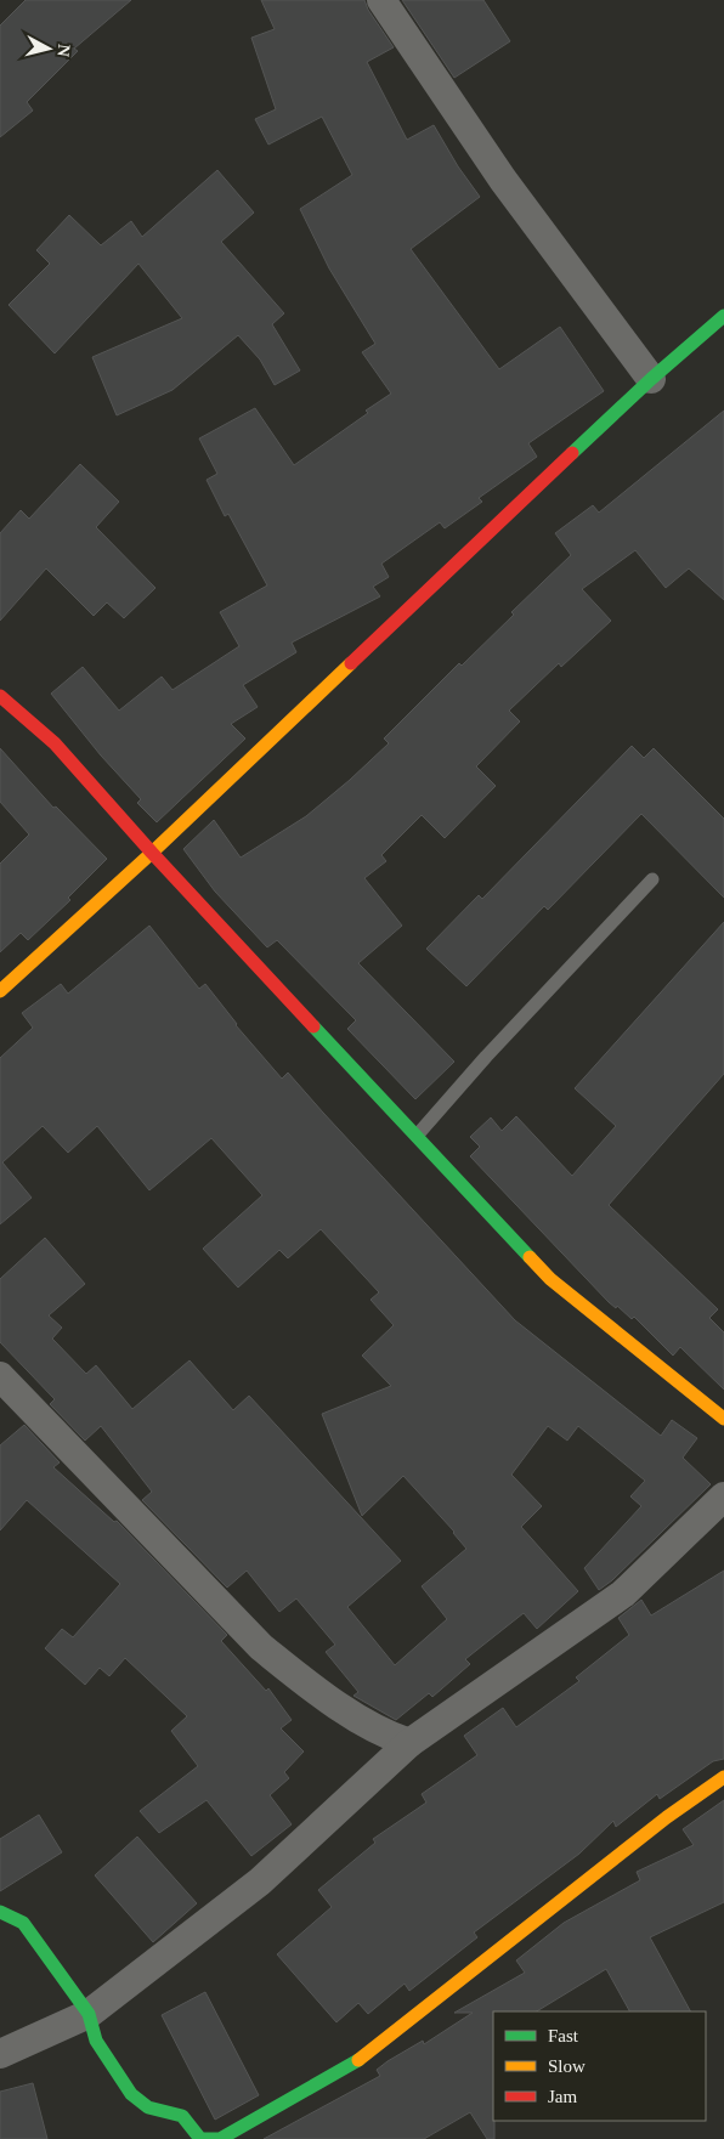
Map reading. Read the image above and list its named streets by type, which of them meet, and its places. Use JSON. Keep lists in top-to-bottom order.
{
  "legend": ["Fast", "Slow", "Jam"],
  "north": "right"
}
